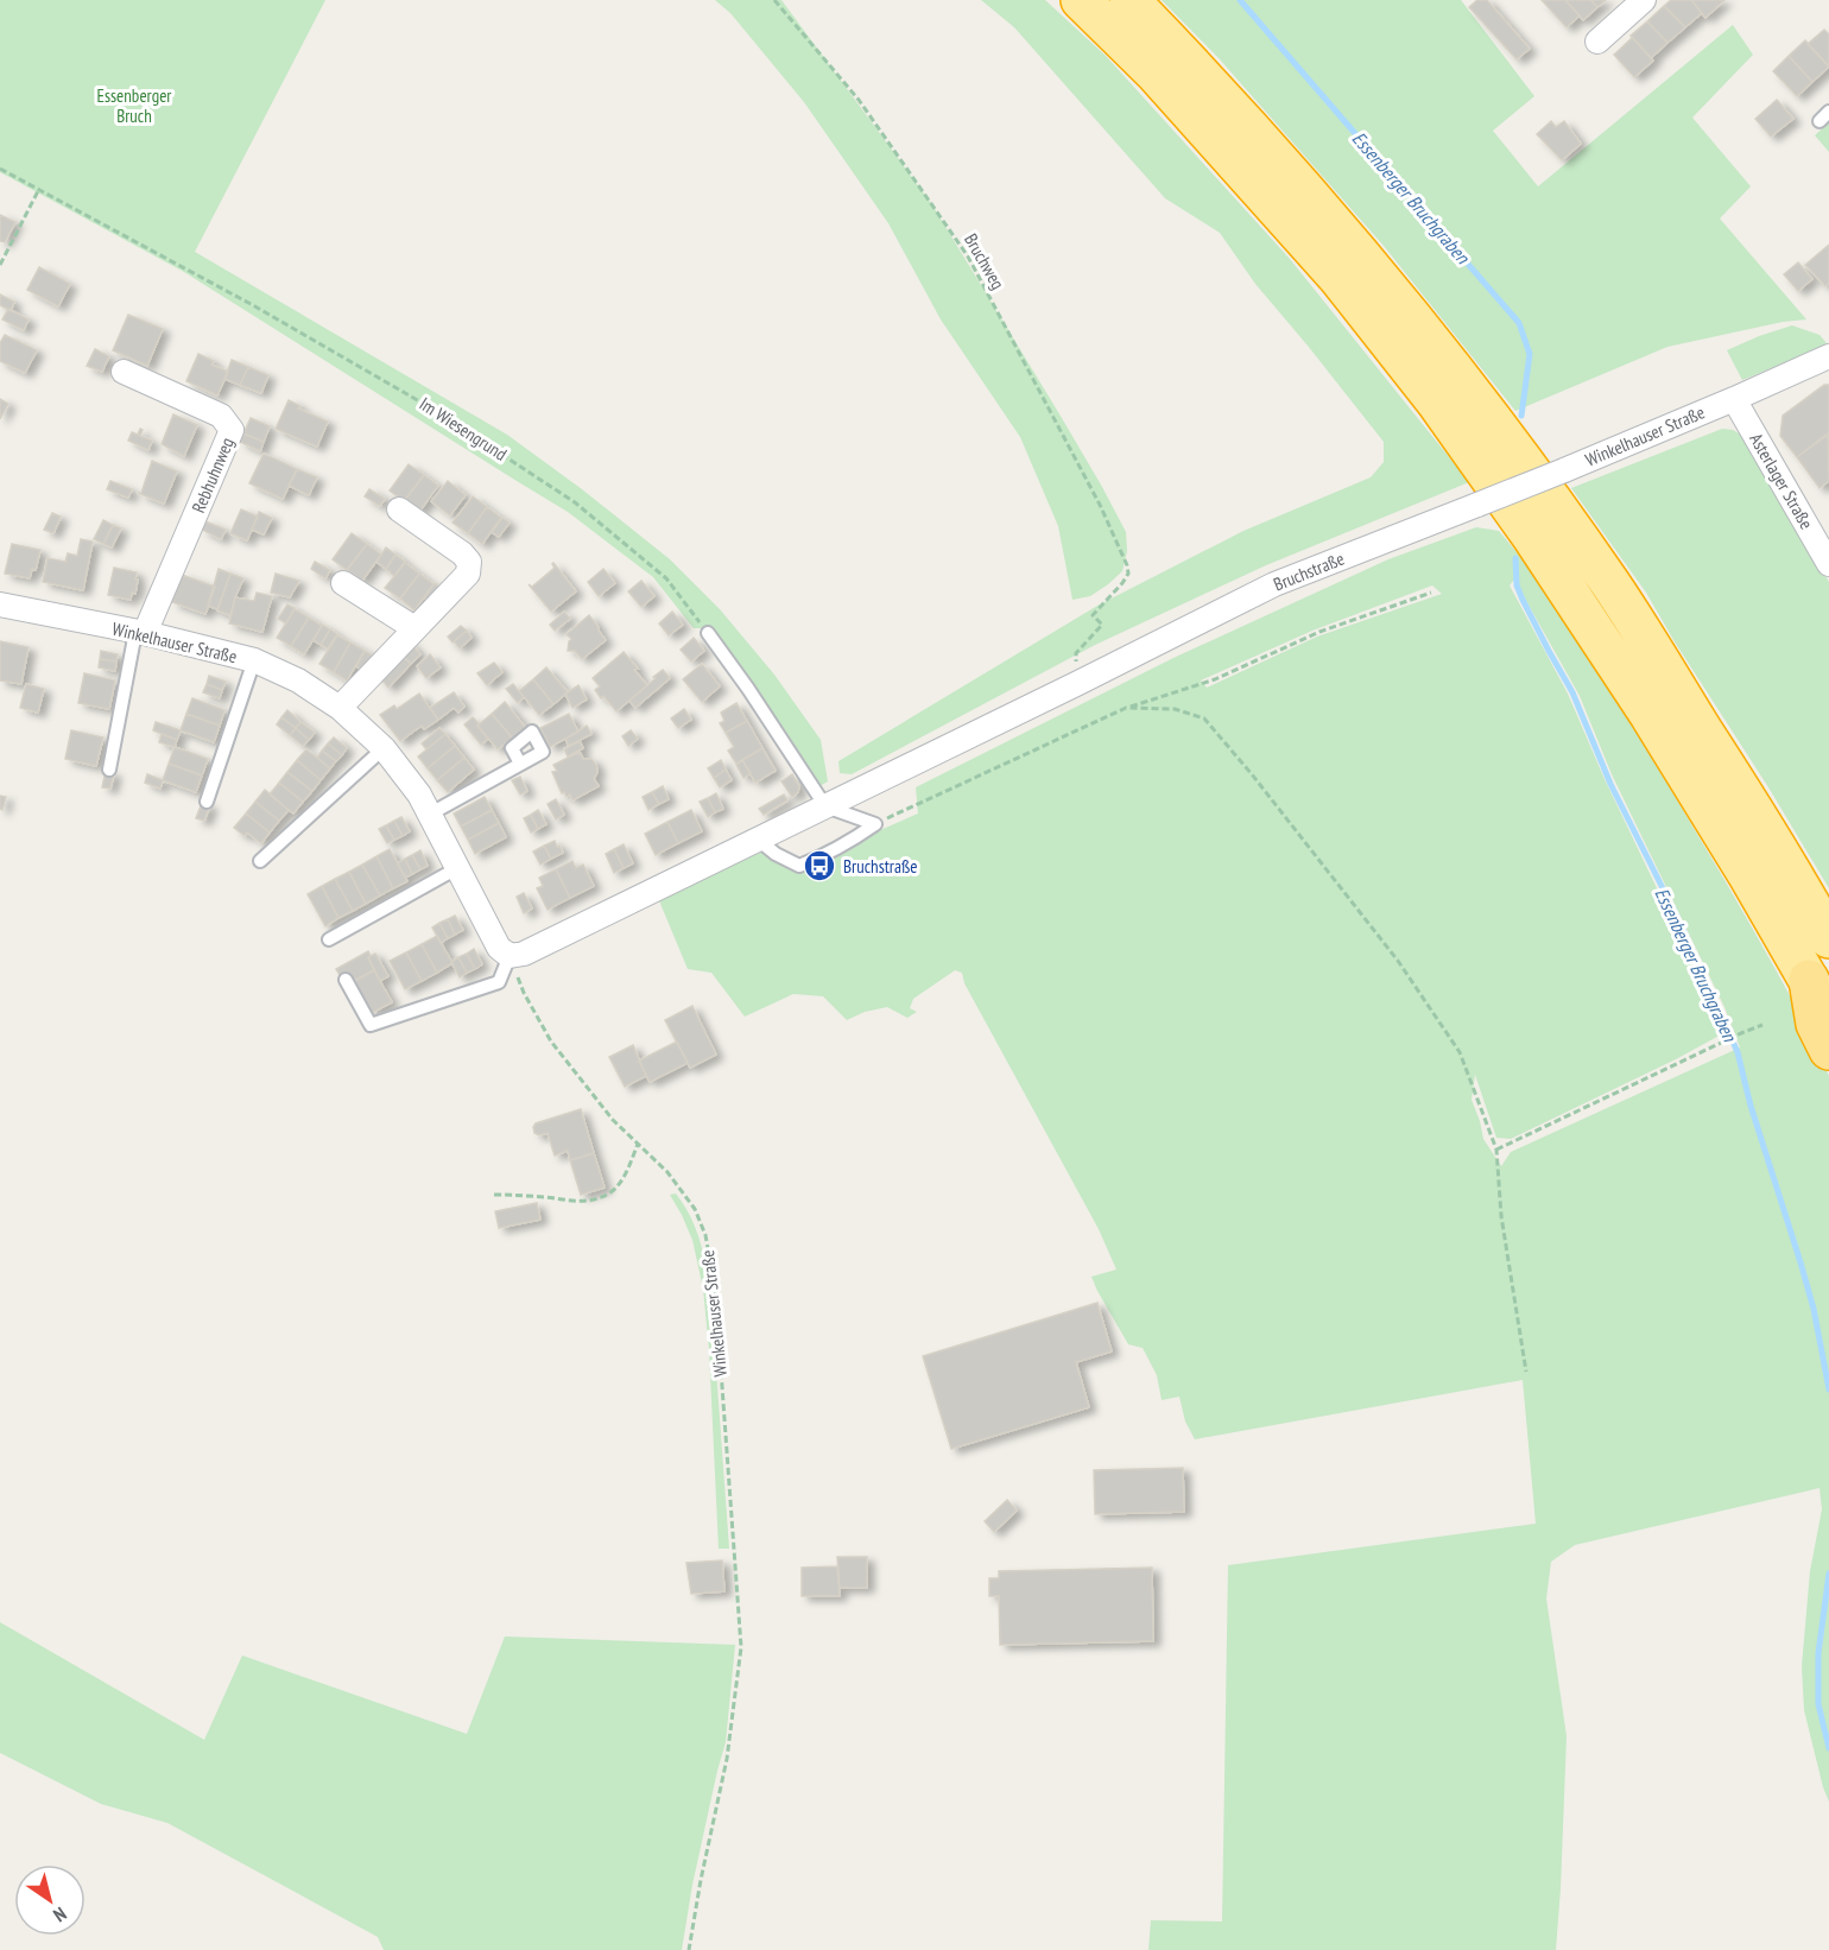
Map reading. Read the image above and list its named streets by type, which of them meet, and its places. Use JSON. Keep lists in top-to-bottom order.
{
  "streets": {
    "street": [
      "Winkelhauser Straße",
      "Rebhuhnweg",
      "Asterlager Straße",
      "Bruchstraße"
    ],
    "path": ["Bruchweg", "Im Wiesengrund"]
  },
  "crossings": [
    ["Bruchweg", "Bruchstraße"],
    ["Winkelhauser Straße", "Rebhuhnweg"],
    ["Winkelhauser Straße", "Asterlager Straße"],
    ["Winkelhauser Straße", "Bruchstraße"]
  ],
  "water": ["Essenberger Bruchgraben"],
  "parks": ["Essenberger Bruch"],
  "places": {
    "bus stop": ["Bruchstraße"]
  },
  "north": "bottom right"
}
